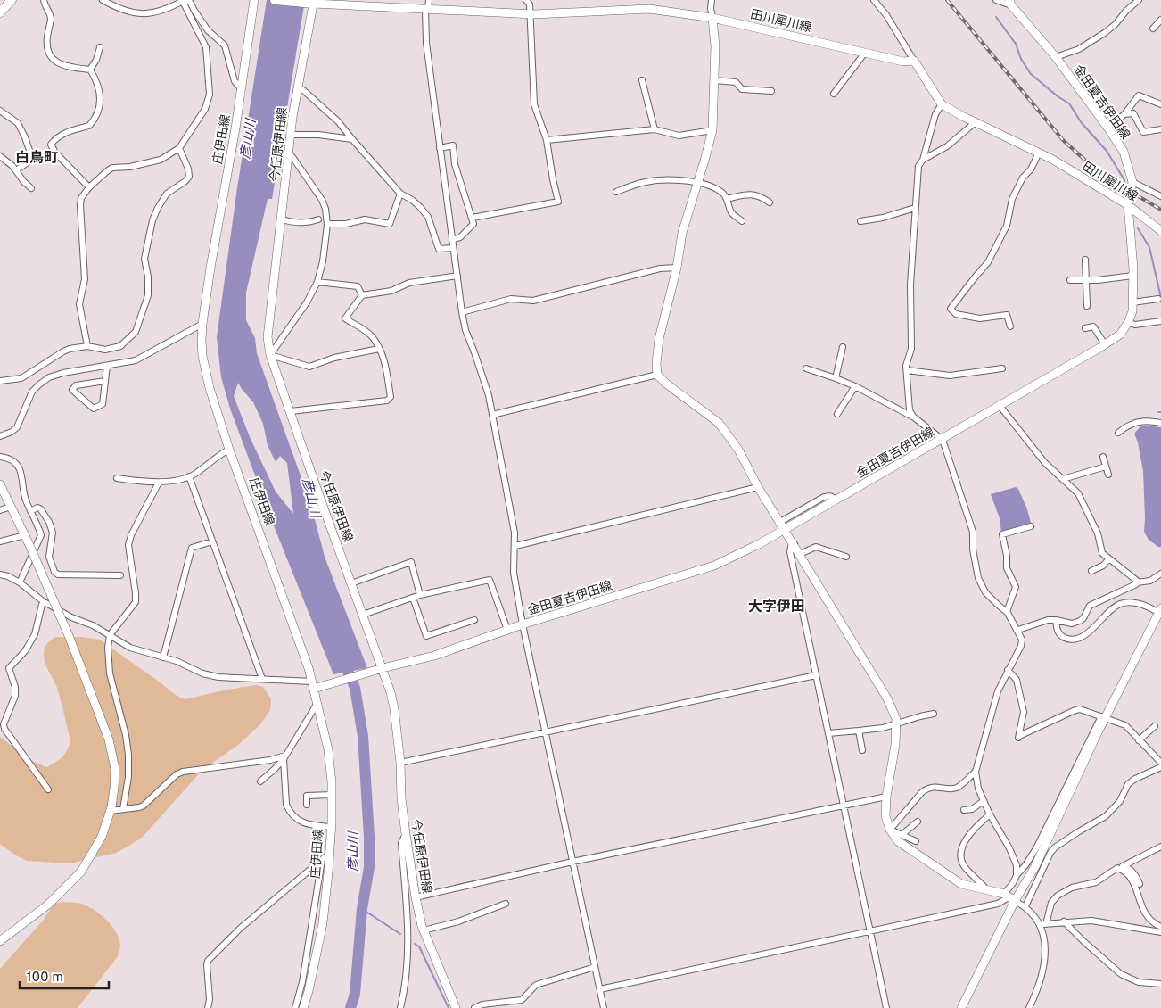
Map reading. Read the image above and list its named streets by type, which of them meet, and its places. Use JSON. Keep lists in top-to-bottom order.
{
  "streets": {
    "main road": [
      "田川犀川線",
      "金田夏吉伊田線",
      "庄伊田線",
      "今任原伊田線"
    ]
  },
  "crossings": [
    ["田川犀川線", "金田夏吉伊田線"],
    ["田川犀川線", "今任原伊田線"],
    ["金田夏吉伊田線", "庄伊田線"],
    ["金田夏吉伊田線", "今任原伊田線"]
  ],
  "districts": ["白鳥町", "大字伊田"],
  "water": ["彦山川"],
  "scale_bar": "100 m"
}
